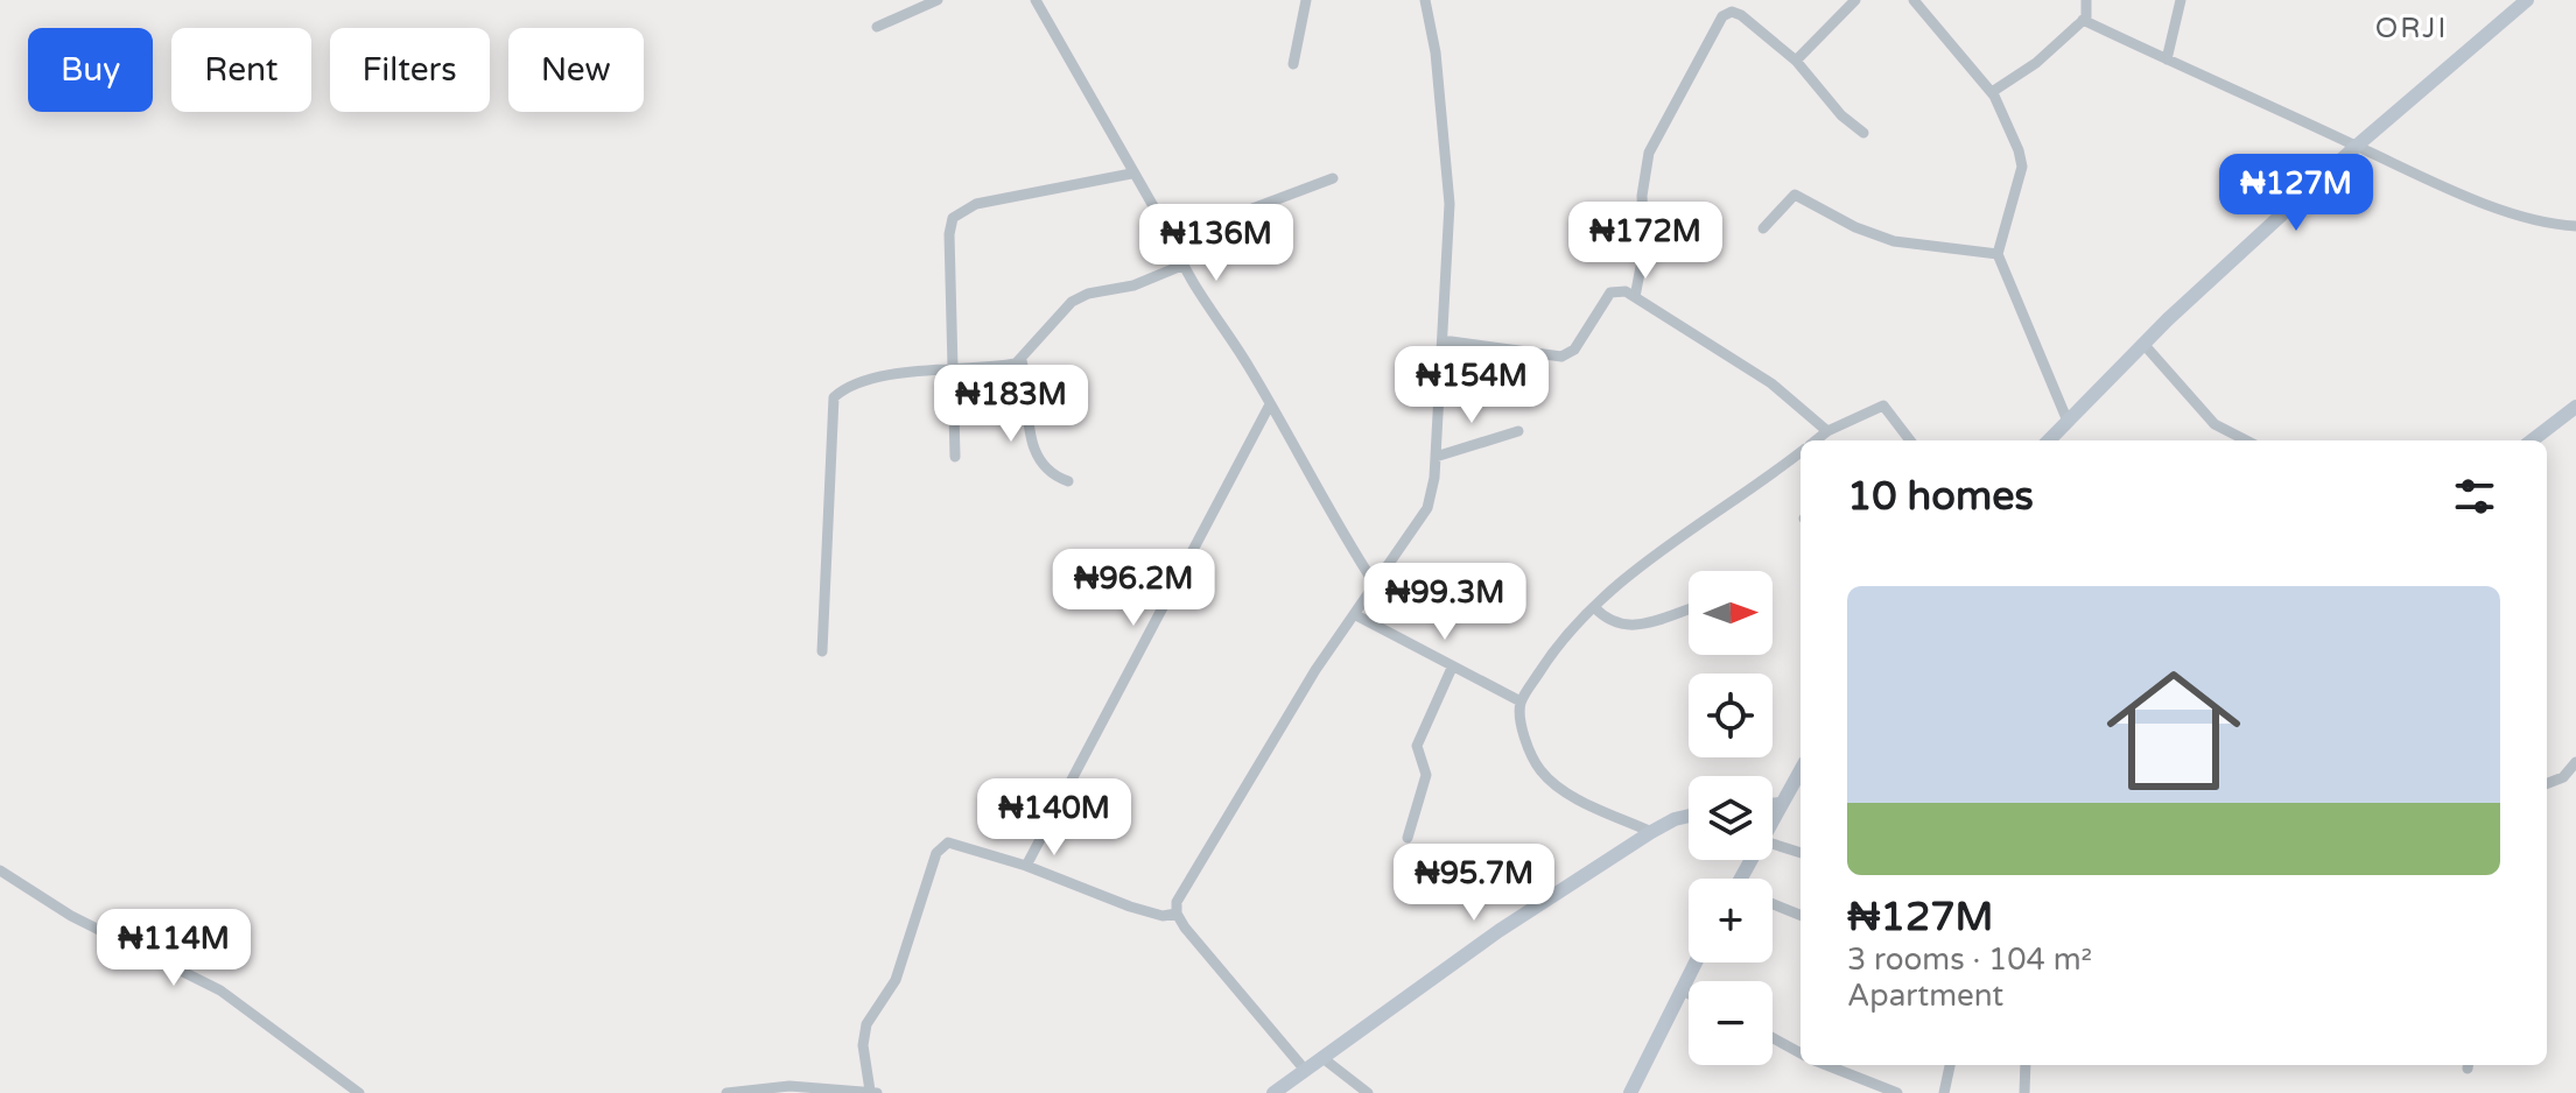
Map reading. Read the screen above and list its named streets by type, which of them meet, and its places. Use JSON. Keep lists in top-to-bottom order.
{
  "districts": ["ORJI"],
  "north": "right",
  "page": {
    "chip": [
      "Buy",
      "Rent",
      "Filters",
      "New"
    ],
    "price": [
      "₦127M",
      "₦172M",
      "₦136M",
      "₦154M",
      "₦183M",
      "₦96.2M",
      "₦99.3M",
      "₦140M",
      "₦95.7M",
      "₦114M"
    ],
    "heading": "10 homes",
    "list": [
      {
        "name": "₦127M",
        "note": "3 rooms · 104 m² · Apartment"
      }
    ],
    "map_buttons": ["+", "−"]
  }
}
